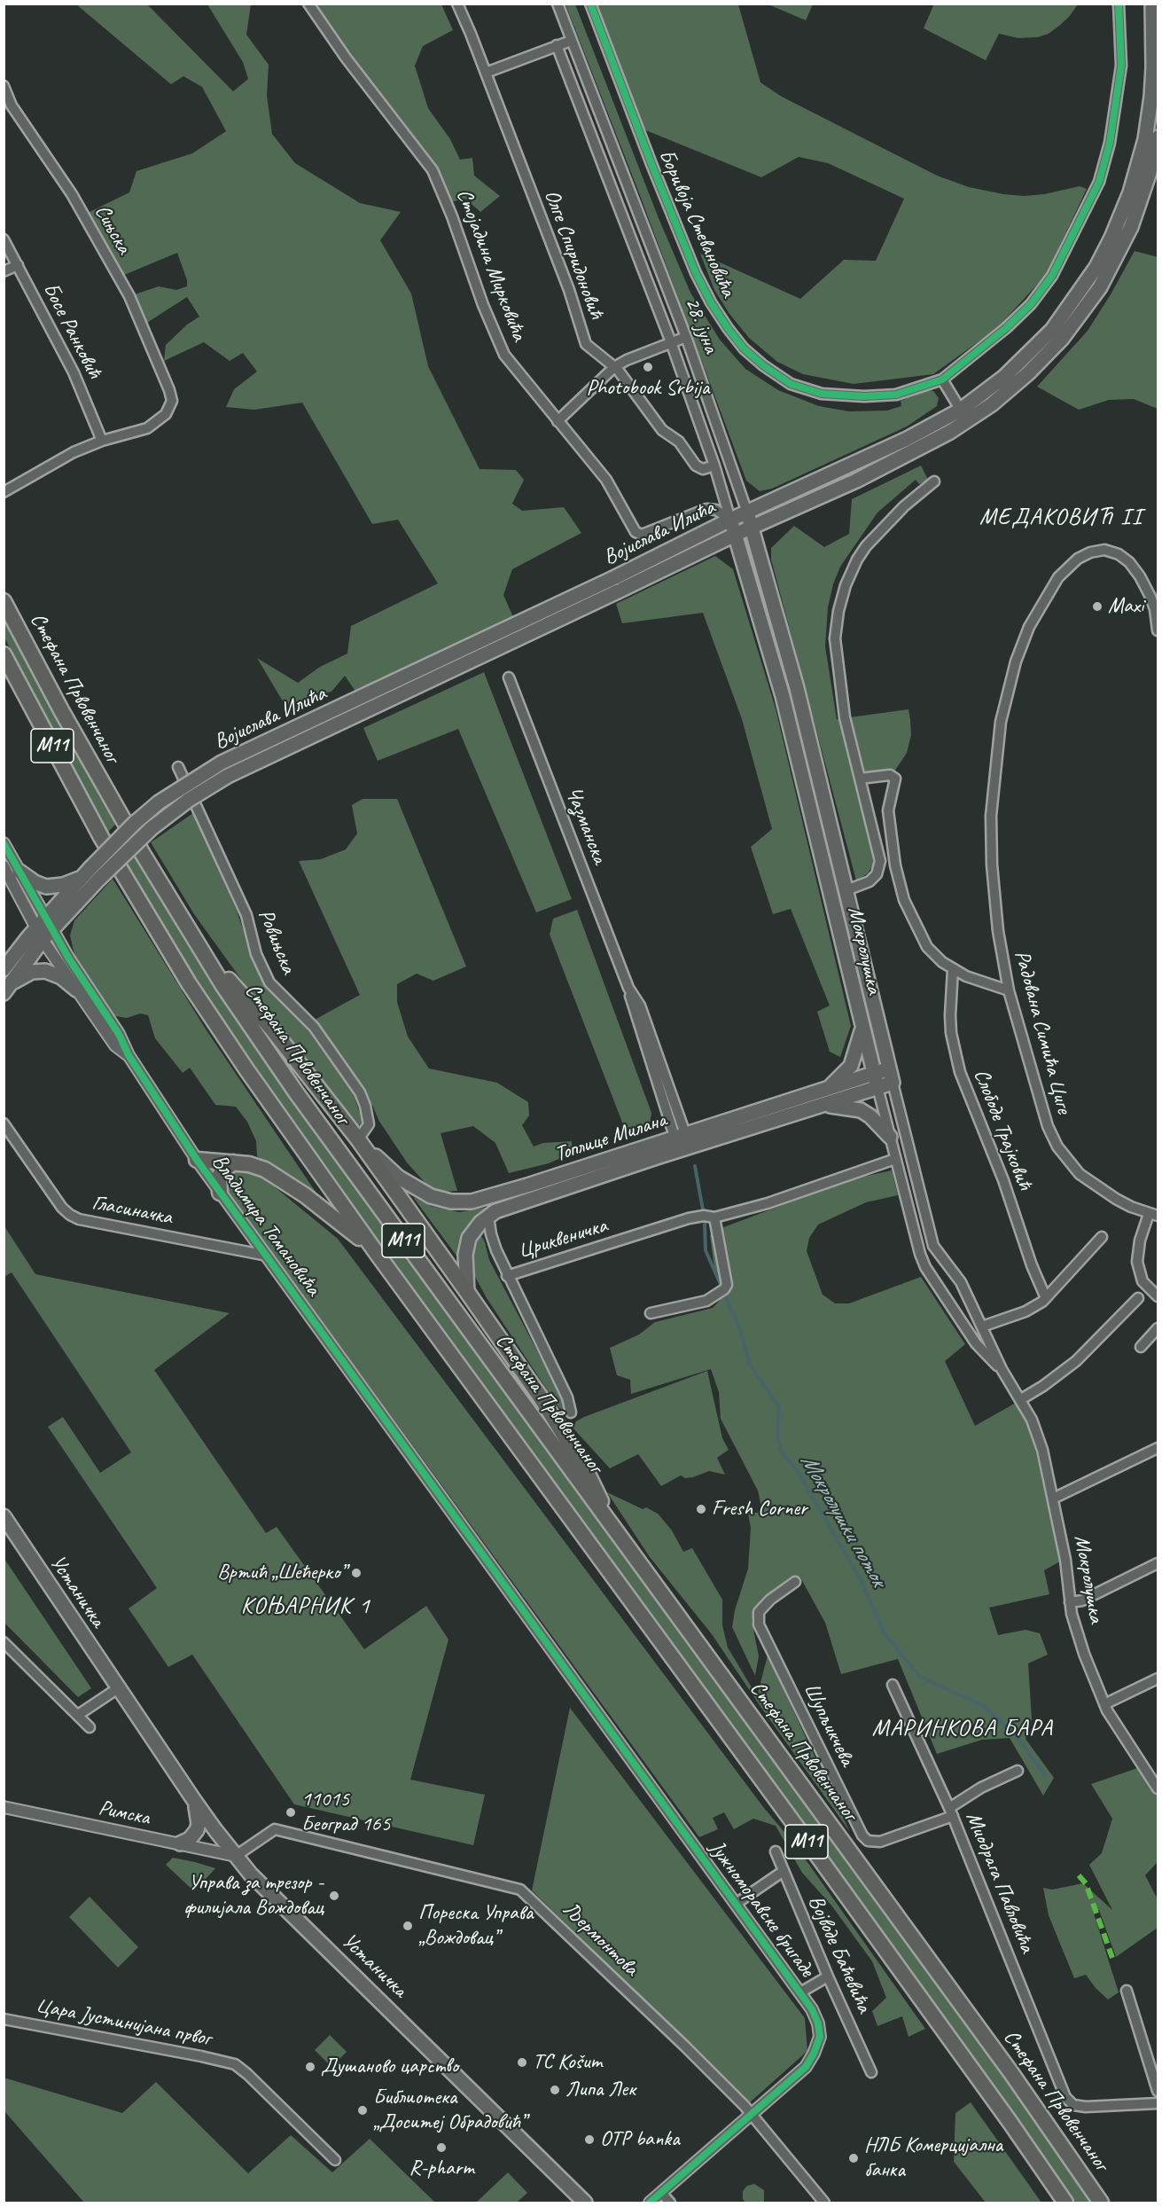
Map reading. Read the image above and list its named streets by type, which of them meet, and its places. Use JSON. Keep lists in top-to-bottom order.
{
  "streets": {
    "highway": ["Стефана Првовенчаног", "M11"],
    "main road": [
      "Војислава Илића",
      "Мокролушка",
      "Топлице Милана",
      "Устаничка"
    ],
    "street": [
      "Боривоја Стевановића",
      "Сињска",
      "Олге Спиридоновић",
      "Стојадина Мирковића",
      "28. јуна",
      "Босе Ранковић",
      "Чазманска",
      "Ровињска",
      "Радована Симића Циге",
      "Слободе Трајковић",
      "Гласиначка",
      "Владимира Томановића",
      "Цриквеничка",
      "Шупљикчева",
      "Римска",
      "Миодрага Павловића",
      "Јужноморавске бригаде",
      "Љермонтова",
      "Војводе Баћевића",
      "Цара Јустинијана првог"
    ]
  },
  "crossings": [
    ["Сињска", "Босе Ранковић"],
    ["Олге Спиридоновић", "28. јуна"],
    ["Стојадина Мирковића", "28. јуна"],
    ["Стојадина Мирковића", "Војислава Илића"],
    ["Стојадина Мирковића", "Мокролушка"],
    ["28. јуна", "Војислава Илића"],
    ["28. јуна", "Мокролушка"],
    ["Војислава Илића", "Мокролушка"],
    ["Војислава Илића", "Владимира Томановића"],
    ["Чазманска", "Топлице Милана"],
    ["Ровињска", "Топлице Милана"],
    ["Мокролушка", "Топлице Милана"],
    ["Мокролушка", "Цриквеничка"],
    ["Гласиначка", "Владимира Томановића"],
    ["Владимира Томановића", "Јужноморавске бригаде"],
    ["Устаничка", "Римска"],
    ["Устаничка", "Љермонтова"],
    ["Шупљикчева", "Миодрага Павловића"],
    ["Римска", "Љермонтова"],
    ["Јужноморавске бригаде", "Љермонтова"]
  ],
  "districts": ["МЕДАКОВИЋ II", "КОЊАРНИК 1", "МАРИНКОВА БАРА"],
  "water": ["Мокролушки поток"],
  "places": [
    "Photobook Srbija",
    "Maxi",
    "Fresh Corner",
    "Вртић „Шећерко”",
    "11015 Београд 165",
    "Управа за трезор - филијала Вождовац",
    "Пореска Управа „Вождовац”",
    "TC Košum",
    "Душаново царство",
    "Липа Лек",
    "Библиотека „Доситеј Обрадовић”",
    "OTP banka",
    "R-pharm",
    "НЛБ Комерцијална банка"
  ]
}
